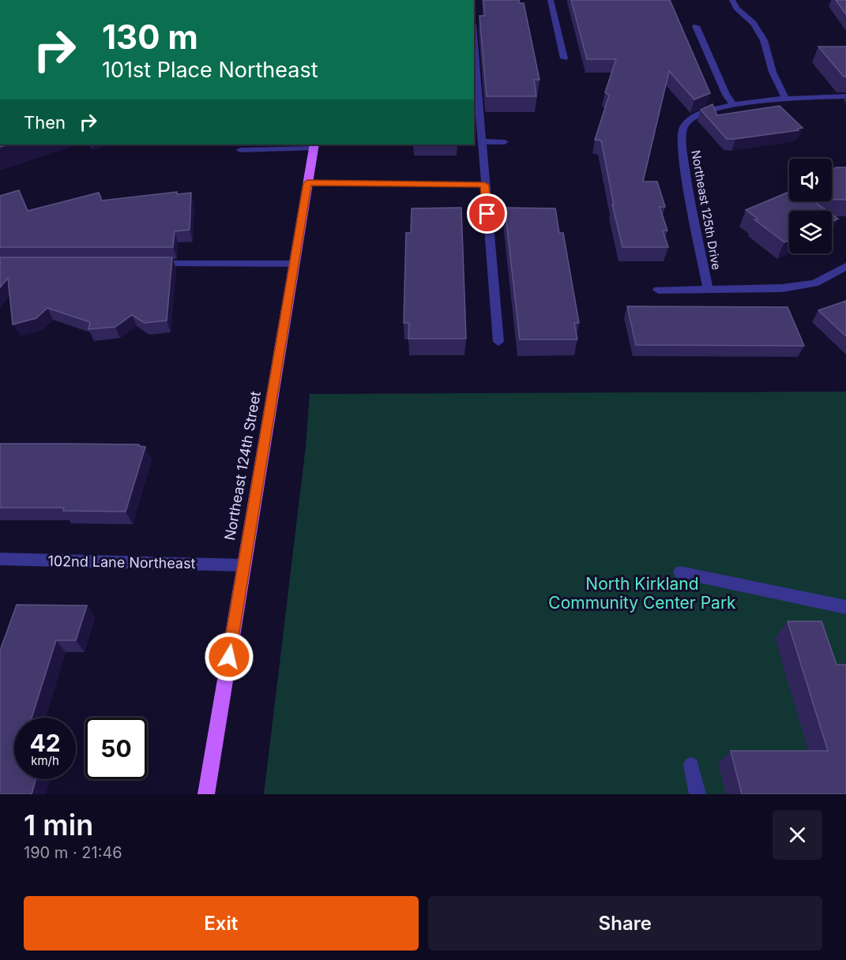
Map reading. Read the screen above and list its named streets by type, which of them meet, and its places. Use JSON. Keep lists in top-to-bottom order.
{
  "streets": {
    "main road": ["Northeast 124th Street"],
    "street": ["Northeast 125th Drive", "102nd Lane Northeast"]
  },
  "crossings": [
    ["Northeast 124th Street", "102nd Lane Northeast"]
  ],
  "parks": ["North Kirkland Community Center Park"],
  "page": {
    "turn": ["130 m", "101st Place Northeast"],
    "then": "Then",
    "speed": "42 km/h",
    "limit": "50",
    "heading": ["1 min", "190 m · 21:46"],
    "buttons": ["Exit", "Share"]
  }
}
